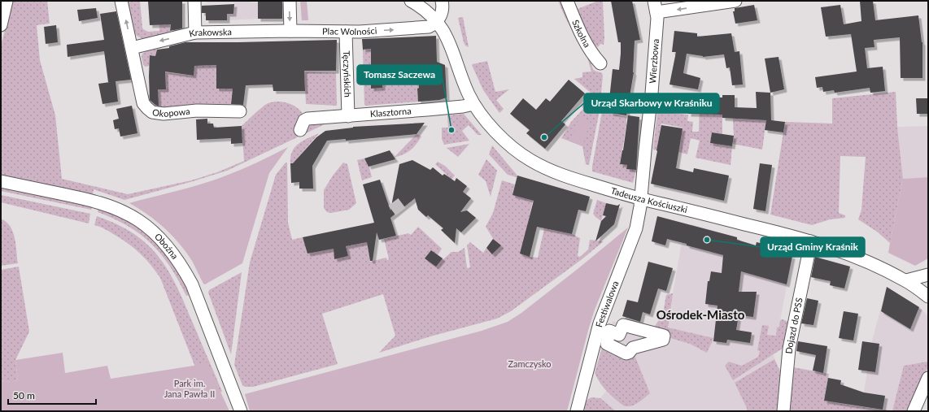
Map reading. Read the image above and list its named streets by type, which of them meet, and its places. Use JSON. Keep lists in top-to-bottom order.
{
  "streets": {
    "street": [
      "Plac Wolności",
      "Krakowska",
      "Szkolna",
      "Wierzbowa",
      "Tęczyńskich",
      "Okopowa",
      "Klasztorna",
      "Tadeusza Kościuszki",
      "Oboźna",
      "Festiwalowa",
      "Dojazd do PSS"
    ]
  },
  "crossings": [
    ["Plac Wolności", "Krakowska"],
    ["Plac Wolności", "Tęczyńskich"],
    ["Plac Wolności", "Tadeusza Kościuszki"],
    ["Krakowska", "Okopowa"],
    ["Wierzbowa", "Tadeusza Kościuszki"],
    ["Wierzbowa", "Festiwalowa"],
    ["Tęczyńskich", "Klasztorna"],
    ["Klasztorna", "Tadeusza Kościuszki"],
    ["Tadeusza Kościuszki", "Festiwalowa"],
    ["Tadeusza Kościuszki", "Dojazd do PSS"]
  ],
  "one_way": ["Plac Wolności", "Krakowska"],
  "districts": ["Ośrodek-Miasto"],
  "parks": ["Zamczysko", "Park im. Jana Pawła II"],
  "places": ["Tomasz Saczewa", "Urząd Skarbowy w Kraśniku", "Urząd Gminy Kraśnik"],
  "scale_bar": "50 m"
}
